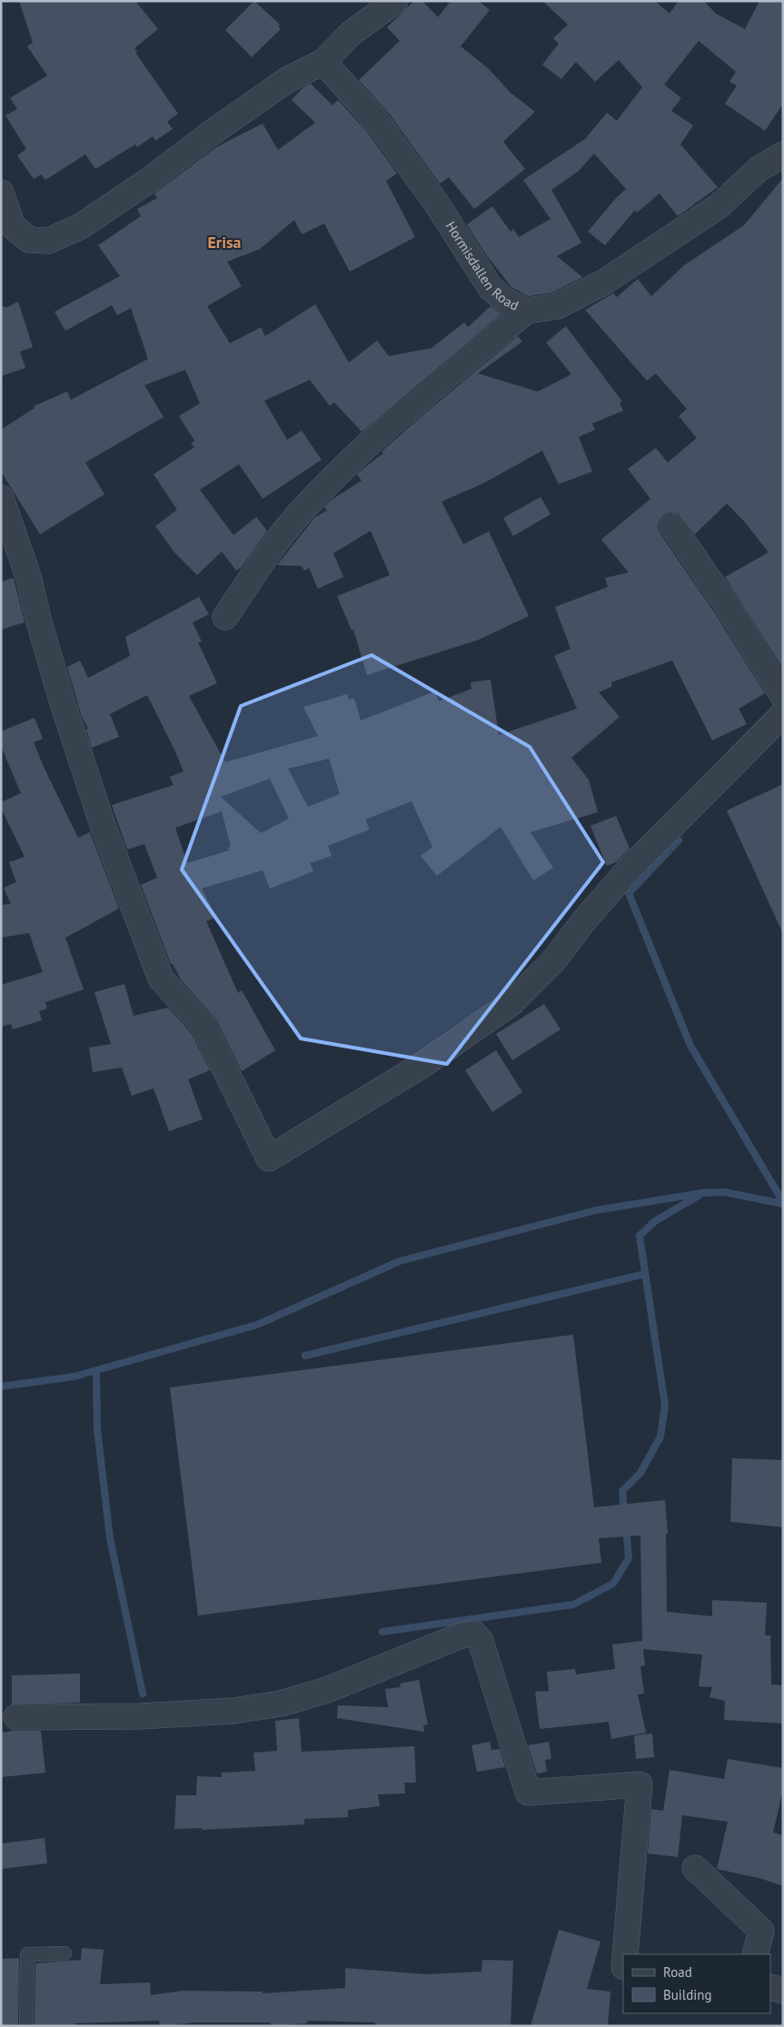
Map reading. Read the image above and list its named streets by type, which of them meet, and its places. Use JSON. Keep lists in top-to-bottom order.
{
  "streets": {
    "street": ["Hormisdallen Road"]
  },
  "districts": ["Erisa"],
  "legend": ["Road", "Building"]
}
